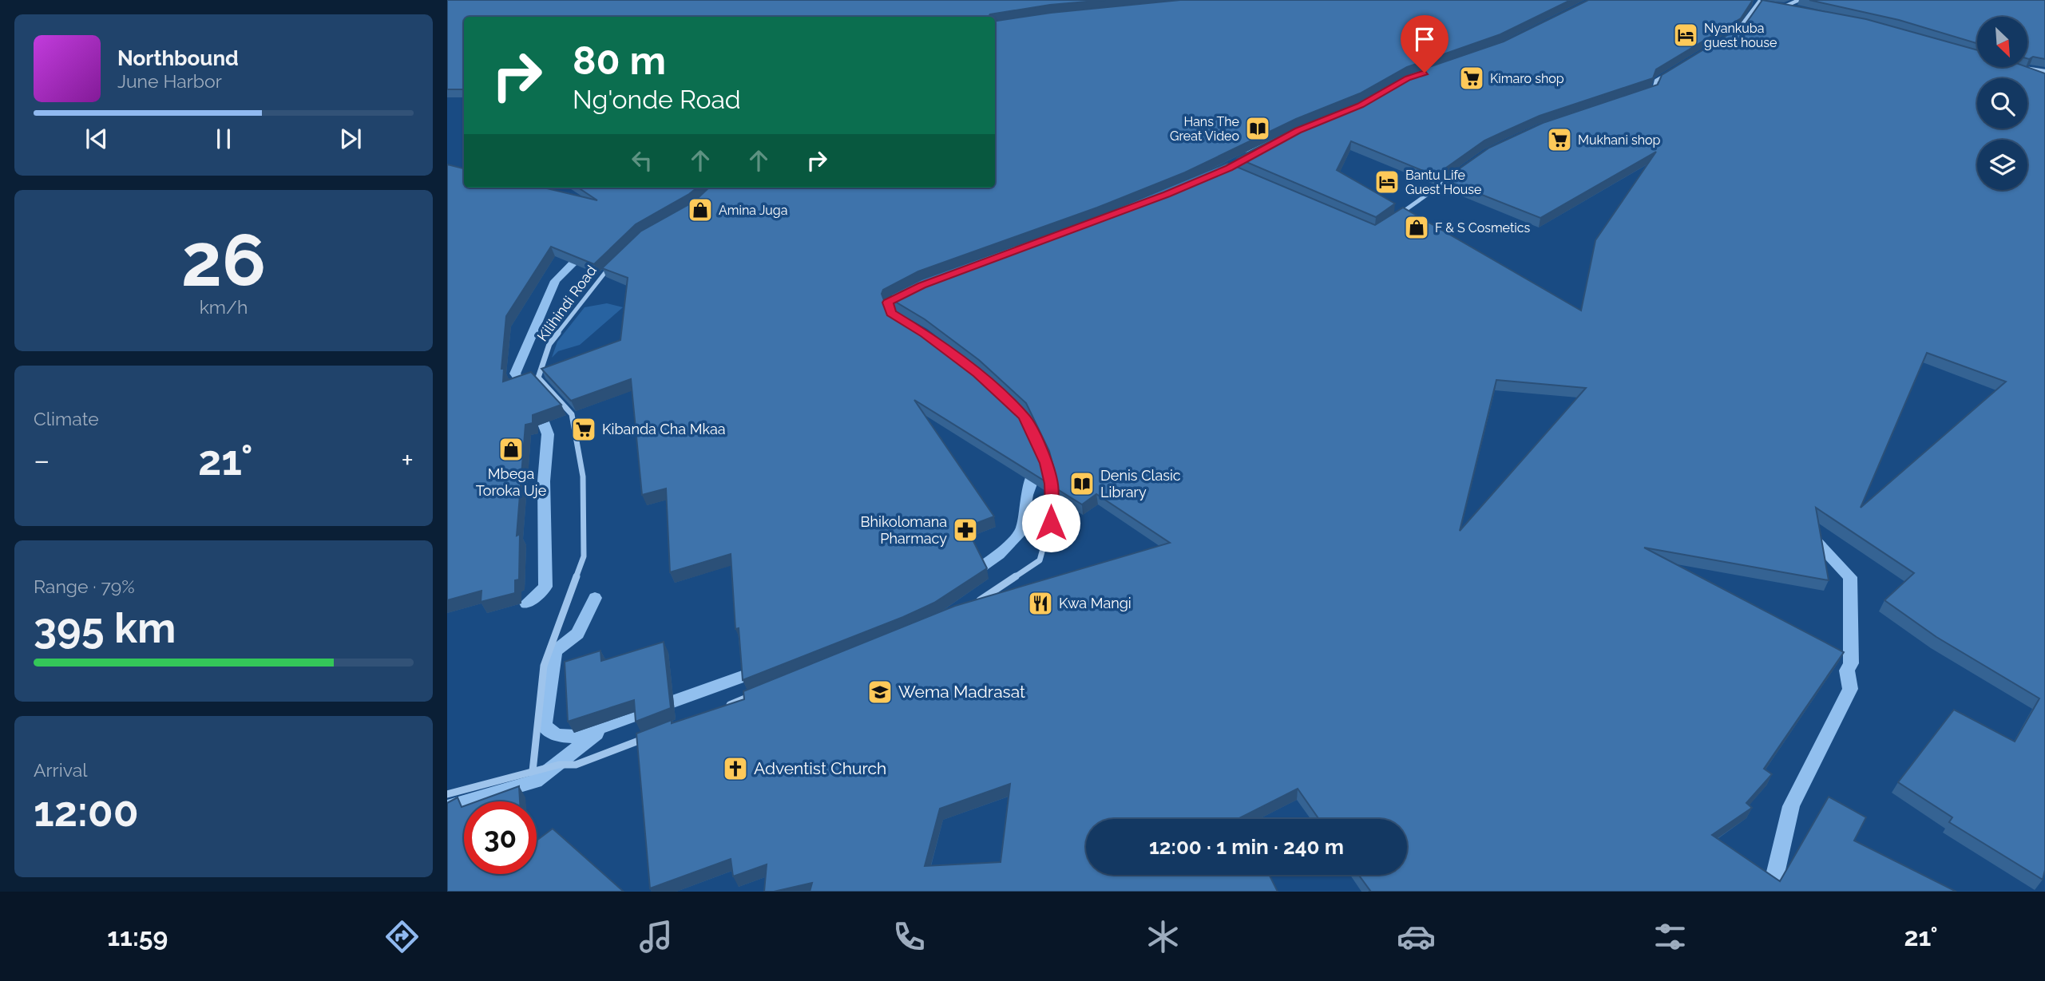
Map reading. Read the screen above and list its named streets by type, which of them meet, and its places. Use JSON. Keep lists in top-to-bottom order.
{
  "streets": {
    "street": ["Kilihindi Road"]
  },
  "places": {
    "hotel": ["Nyankuba guest house", "Bantu Life Guest House"],
    "supermarket": ["Kimaro shop", "Mukhani shop", "Kibanda Cha Mkaa"],
    "library": ["Hans The Great Video", "Denis Clasic Library"],
    "shop": ["Amina Juga", "F & S Cosmetics", "Mbega Toroka Uje"],
    "pharmacy": ["Bhikolomana Pharmacy"],
    "restaurant": ["Kwa Mangi"],
    "school or university": ["Wema Madrasat"],
    "church": ["Adventist Church"]
  },
  "north": "bottom right",
  "page": {
    "turn": ["80 m", "Ng'onde Road"],
    "song": ["Northbound", "June Harbor"],
    "tile": [
      ["26", "km/h"],
      "Climate",
      ["Range · 79%", "395 km"],
      ["Arrival", "12:00"]
    ],
    "heat": ["−", "21°", "+"],
    "limit": "30",
    "trip": "12:00 · 1 min · 240 m",
    "tabs": ["11:59", "21°"]
  }
}
